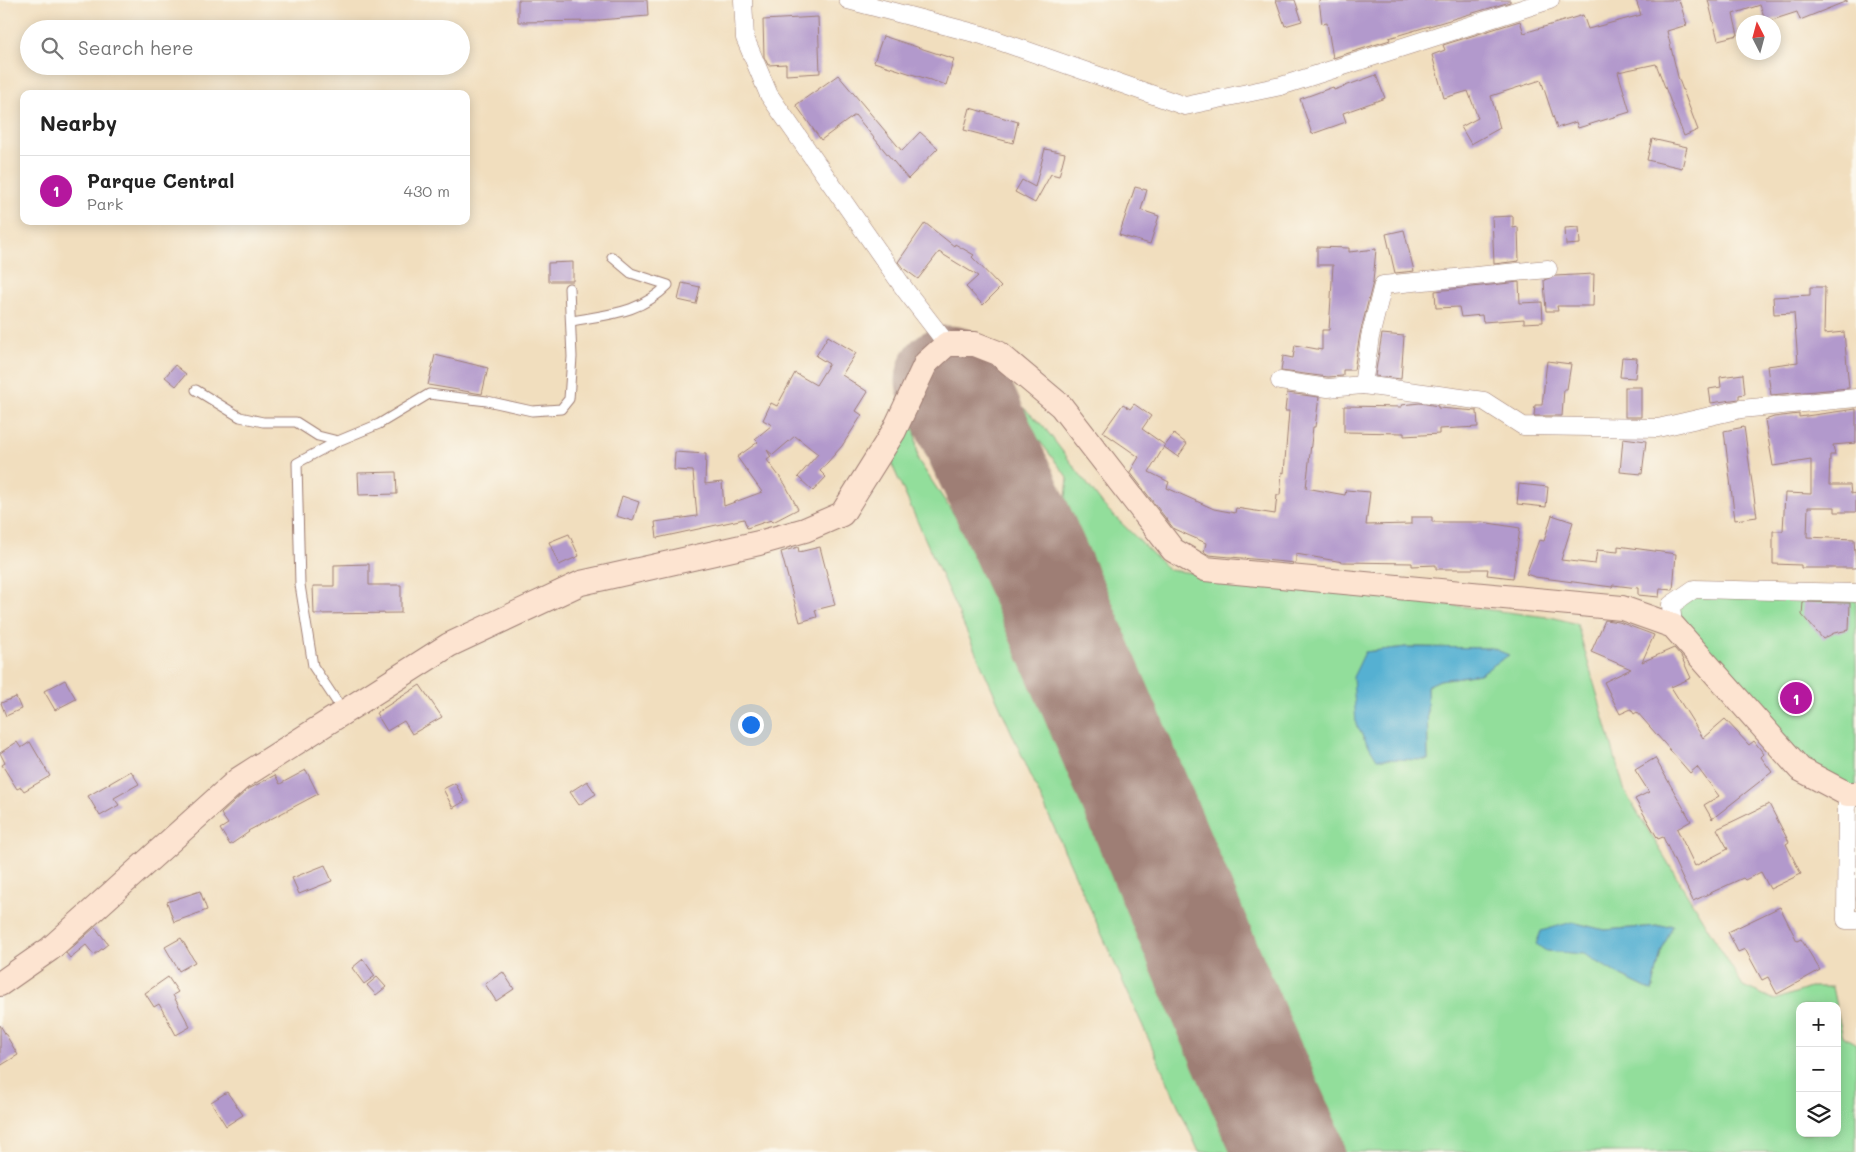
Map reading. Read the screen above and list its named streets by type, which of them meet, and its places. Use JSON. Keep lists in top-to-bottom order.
{
  "north": "top",
  "page": {
    "search": "Search here",
    "heading": "Nearby",
    "list": [
      {
        "mark": "1",
        "name": "Parque Central",
        "note": "Park",
        "value": "430 m"
      }
    ],
    "pins": "1",
    "map_buttons": ["+", "−"]
  }
}
